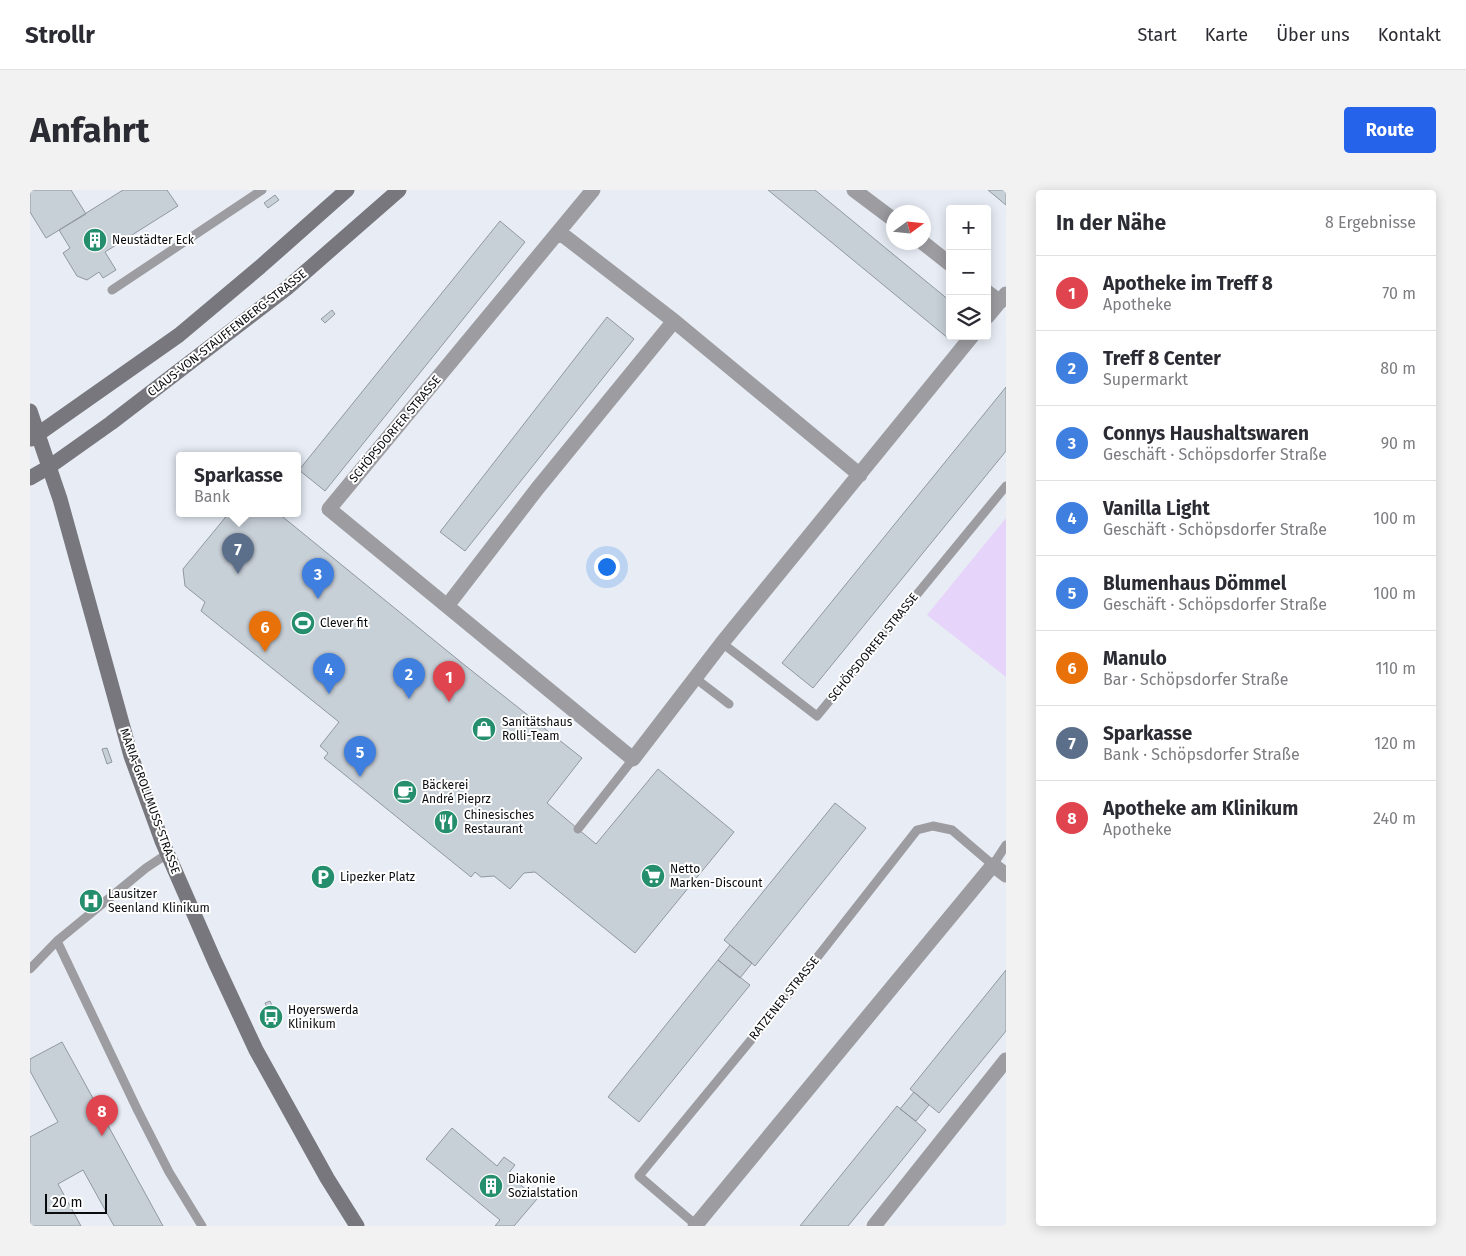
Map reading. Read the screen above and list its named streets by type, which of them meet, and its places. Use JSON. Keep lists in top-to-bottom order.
{
  "streets": {
    "street": [
      "CLAUS-VON-STAUFFENBERG-STRASSE",
      "SCHÖPSDORFER STRASSE",
      "MARIA-GROLLMUSS-STRASSE",
      "RATZENER STRASSE"
    ]
  },
  "crossings": [
    ["CLAUS-VON-STAUFFENBERG-STRASSE", "MARIA-GROLLMUSS-STRASSE"]
  ],
  "places": {
    "building": ["Neustädter Eck", "Diakonie Sozialstation"],
    "sports": ["Clever fit"],
    "shop": ["Sanitätshaus Rolli-Team"],
    "cafe": ["Bäckerei André Pieprz"],
    "restaurant": ["Chinesisches Restaurant"],
    "supermarket": ["Netto Marken-Discount"],
    "parking": ["Lipezker Platz"],
    "hospital": ["Lausitzer Seenland Klinikum"],
    "bus stop": ["Hoyerswerda Klinikum"]
  },
  "scale_bar": "20 m",
  "north": "right",
  "page": {
    "header": "Strollr",
    "nav": [
      "Start",
      "Karte",
      "Über uns",
      "Kontakt"
    ],
    "buttons": "Route",
    "title": "Anfahrt",
    "heading": ["In der Nähe", "8 Ergebnisse"],
    "map_buttons": ["+", "−"],
    "list": [
      {
        "mark": "1",
        "name": "Apotheke im Treff 8",
        "note": "Apotheke",
        "value": "70 m"
      },
      {
        "mark": "2",
        "name": "Treff 8 Center",
        "note": "Supermarkt",
        "value": "80 m"
      },
      {
        "mark": "3",
        "name": "Connys Haushaltswaren",
        "note": "Geschäft · Schöpsdorfer Straße",
        "value": "90 m"
      },
      {
        "mark": "4",
        "name": "Vanilla Light",
        "note": "Geschäft · Schöpsdorfer Straße",
        "value": "100 m"
      },
      {
        "mark": "5",
        "name": "Blumenhaus Dömmel",
        "note": "Geschäft · Schöpsdorfer Straße",
        "value": "100 m"
      },
      {
        "mark": "6",
        "name": "Manulo",
        "note": "Bar · Schöpsdorfer Straße",
        "value": "110 m"
      },
      {
        "mark": "7",
        "name": "Sparkasse",
        "note": "Bank · Schöpsdorfer Straße",
        "value": "120 m"
      },
      {
        "mark": "8",
        "name": "Apotheke am Klinikum",
        "note": "Apotheke",
        "value": "240 m"
      }
    ],
    "popup": ["Sparkasse", "Bank"],
    "pins": [
      "7",
      "3",
      "6",
      "4",
      "2",
      "1",
      "5",
      "8"
    ],
    "scale": "20 m"
  }
}
